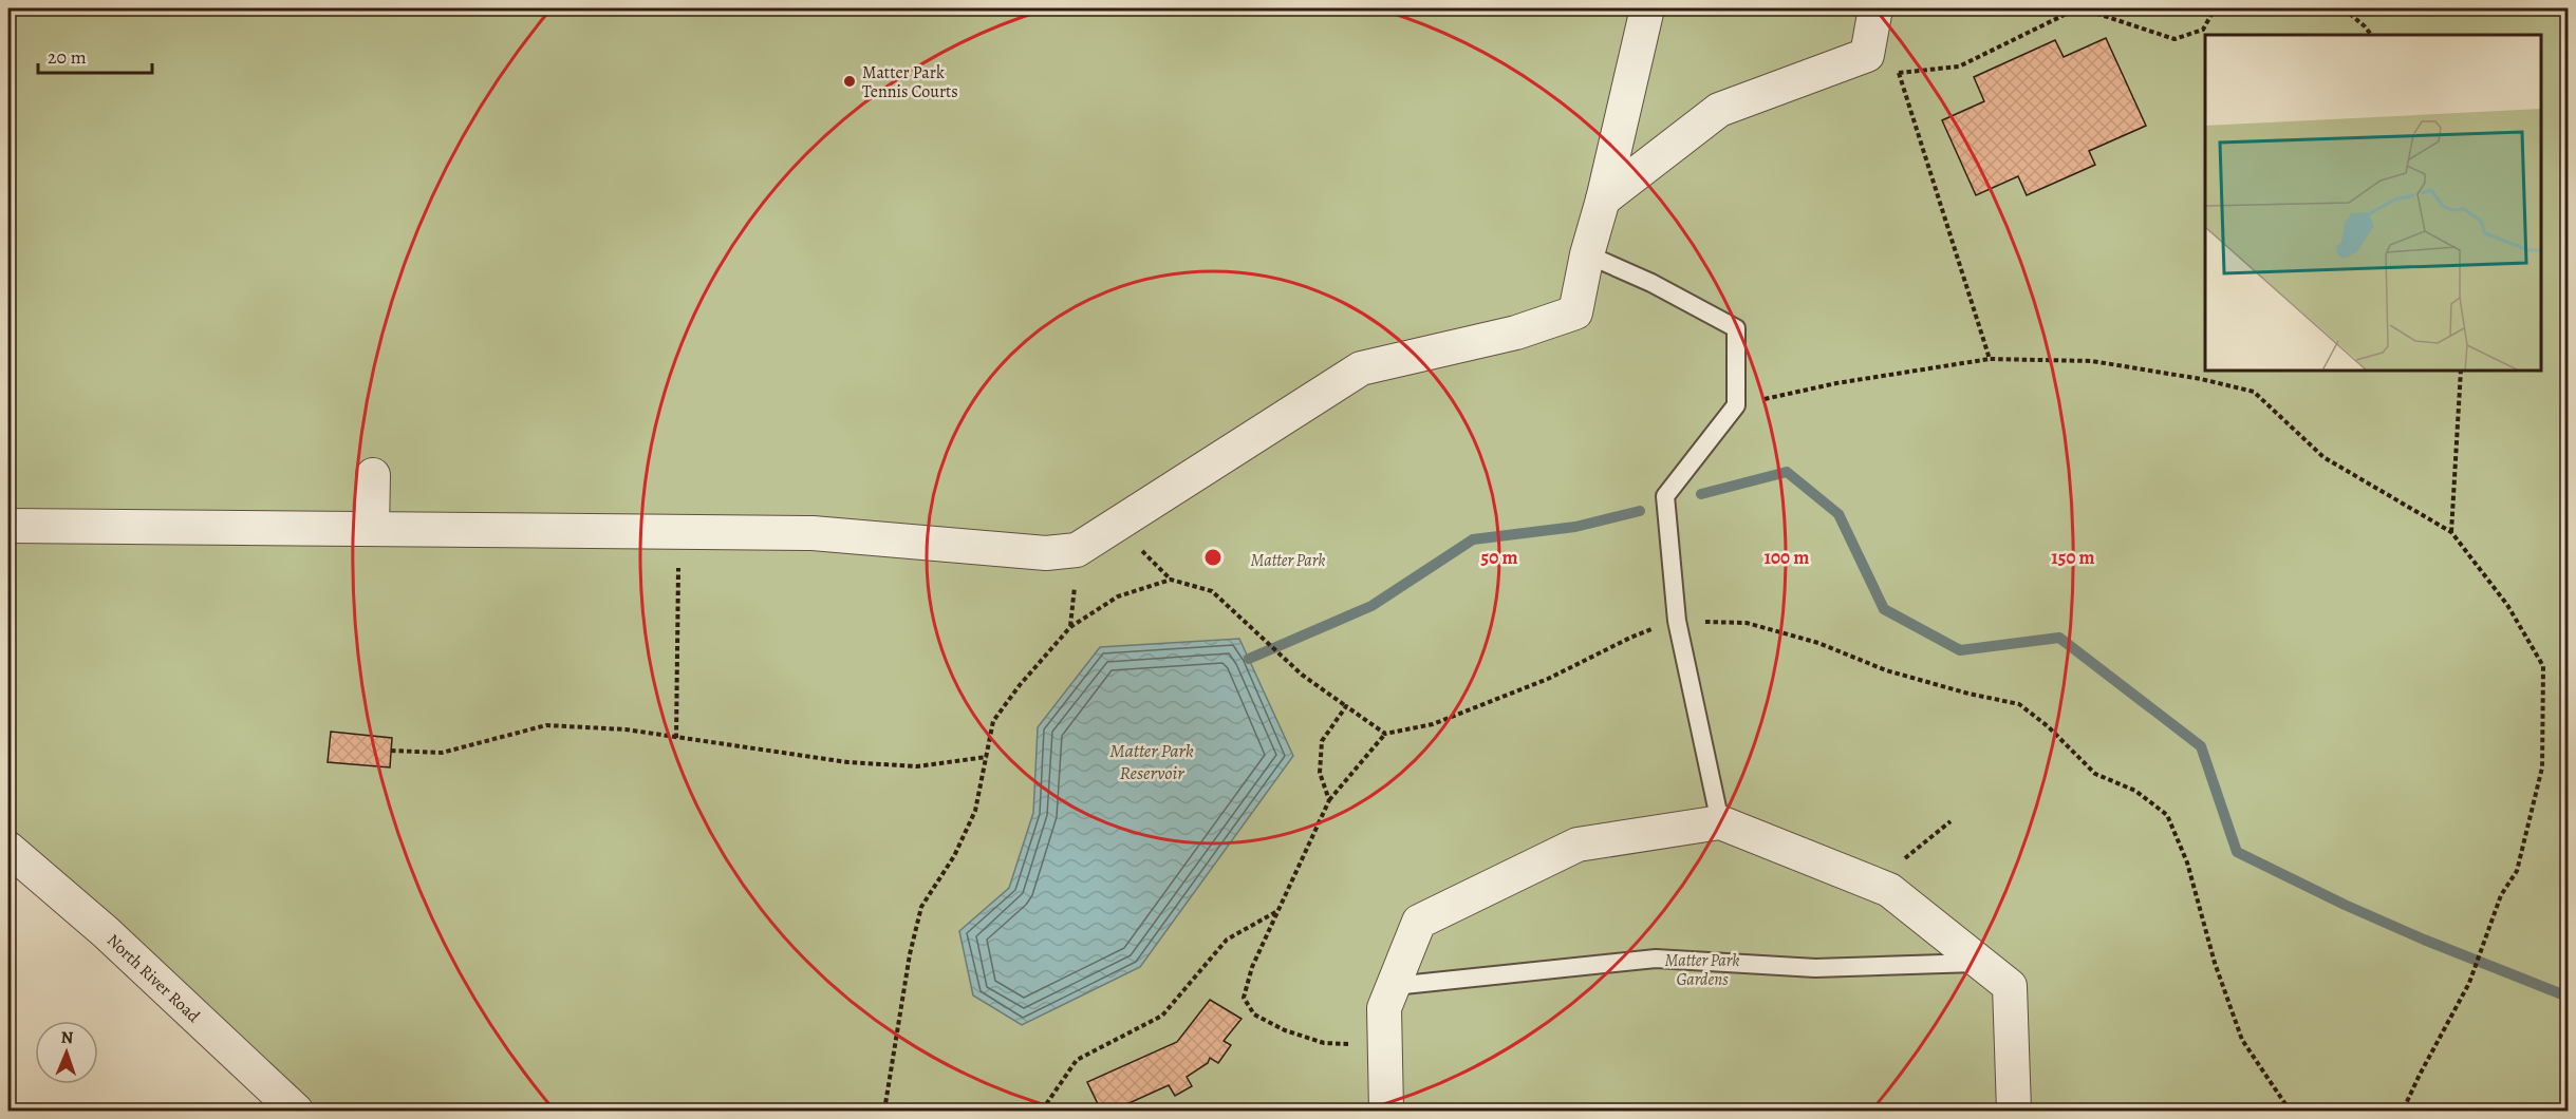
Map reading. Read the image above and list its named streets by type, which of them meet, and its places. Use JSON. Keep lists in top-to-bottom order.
{
  "streets": {
    "street": ["North River Road"]
  },
  "water": ["Matter Park Reservoir"],
  "parks": ["Matter Park", "Matter Park Gardens"],
  "places": ["Matter Park Tennis Courts"],
  "scale_bar": "20 m",
  "north": "top",
  "rings": ["50 m", "100 m", "150 m"]
}
